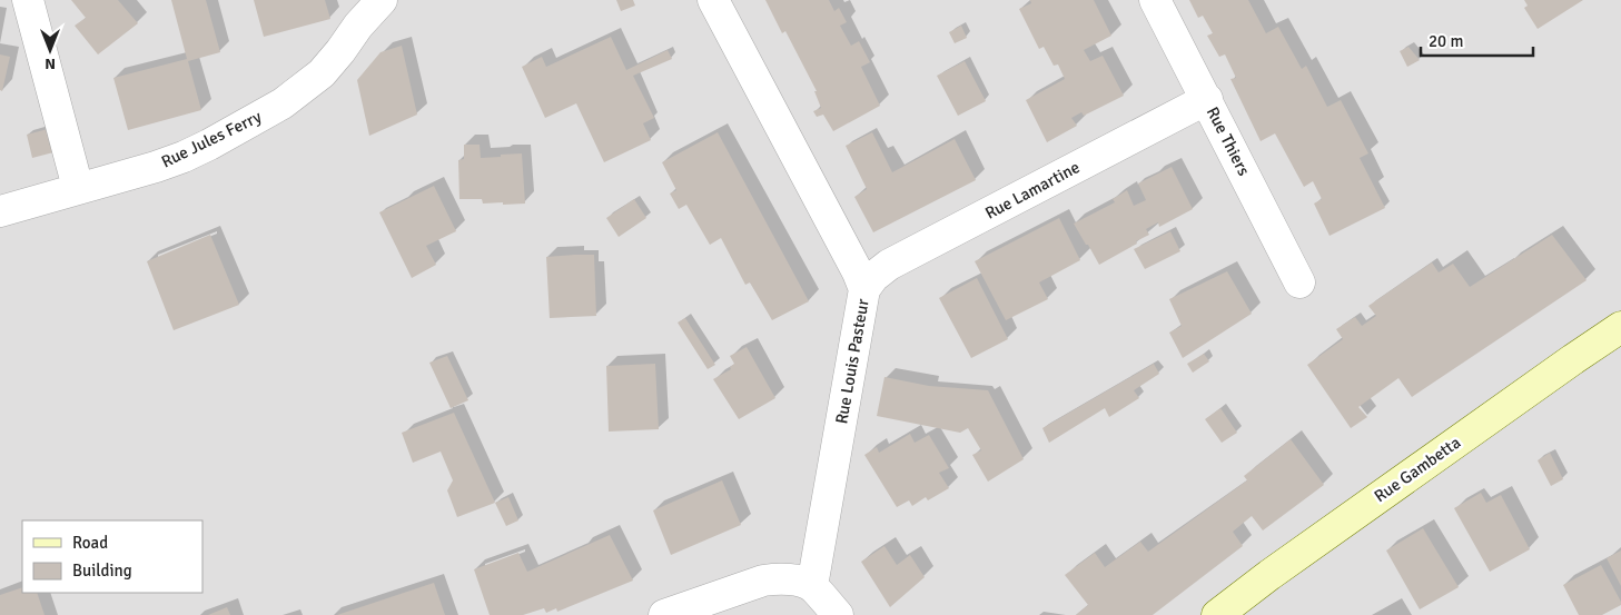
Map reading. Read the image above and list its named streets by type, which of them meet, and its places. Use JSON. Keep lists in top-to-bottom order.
{
  "streets": {
    "street": [
      "Rue Jules Ferry",
      "Rue Thiers",
      "Rue Lamartine",
      "Rue Louis Pasteur",
      "Rue Gambetta"
    ]
  },
  "crossings": [
    ["Rue Thiers", "Rue Lamartine"],
    ["Rue Lamartine", "Rue Louis Pasteur"]
  ],
  "legend": ["Road", "Building"],
  "scale_bar": "20 m",
  "north": "bottom"
}
